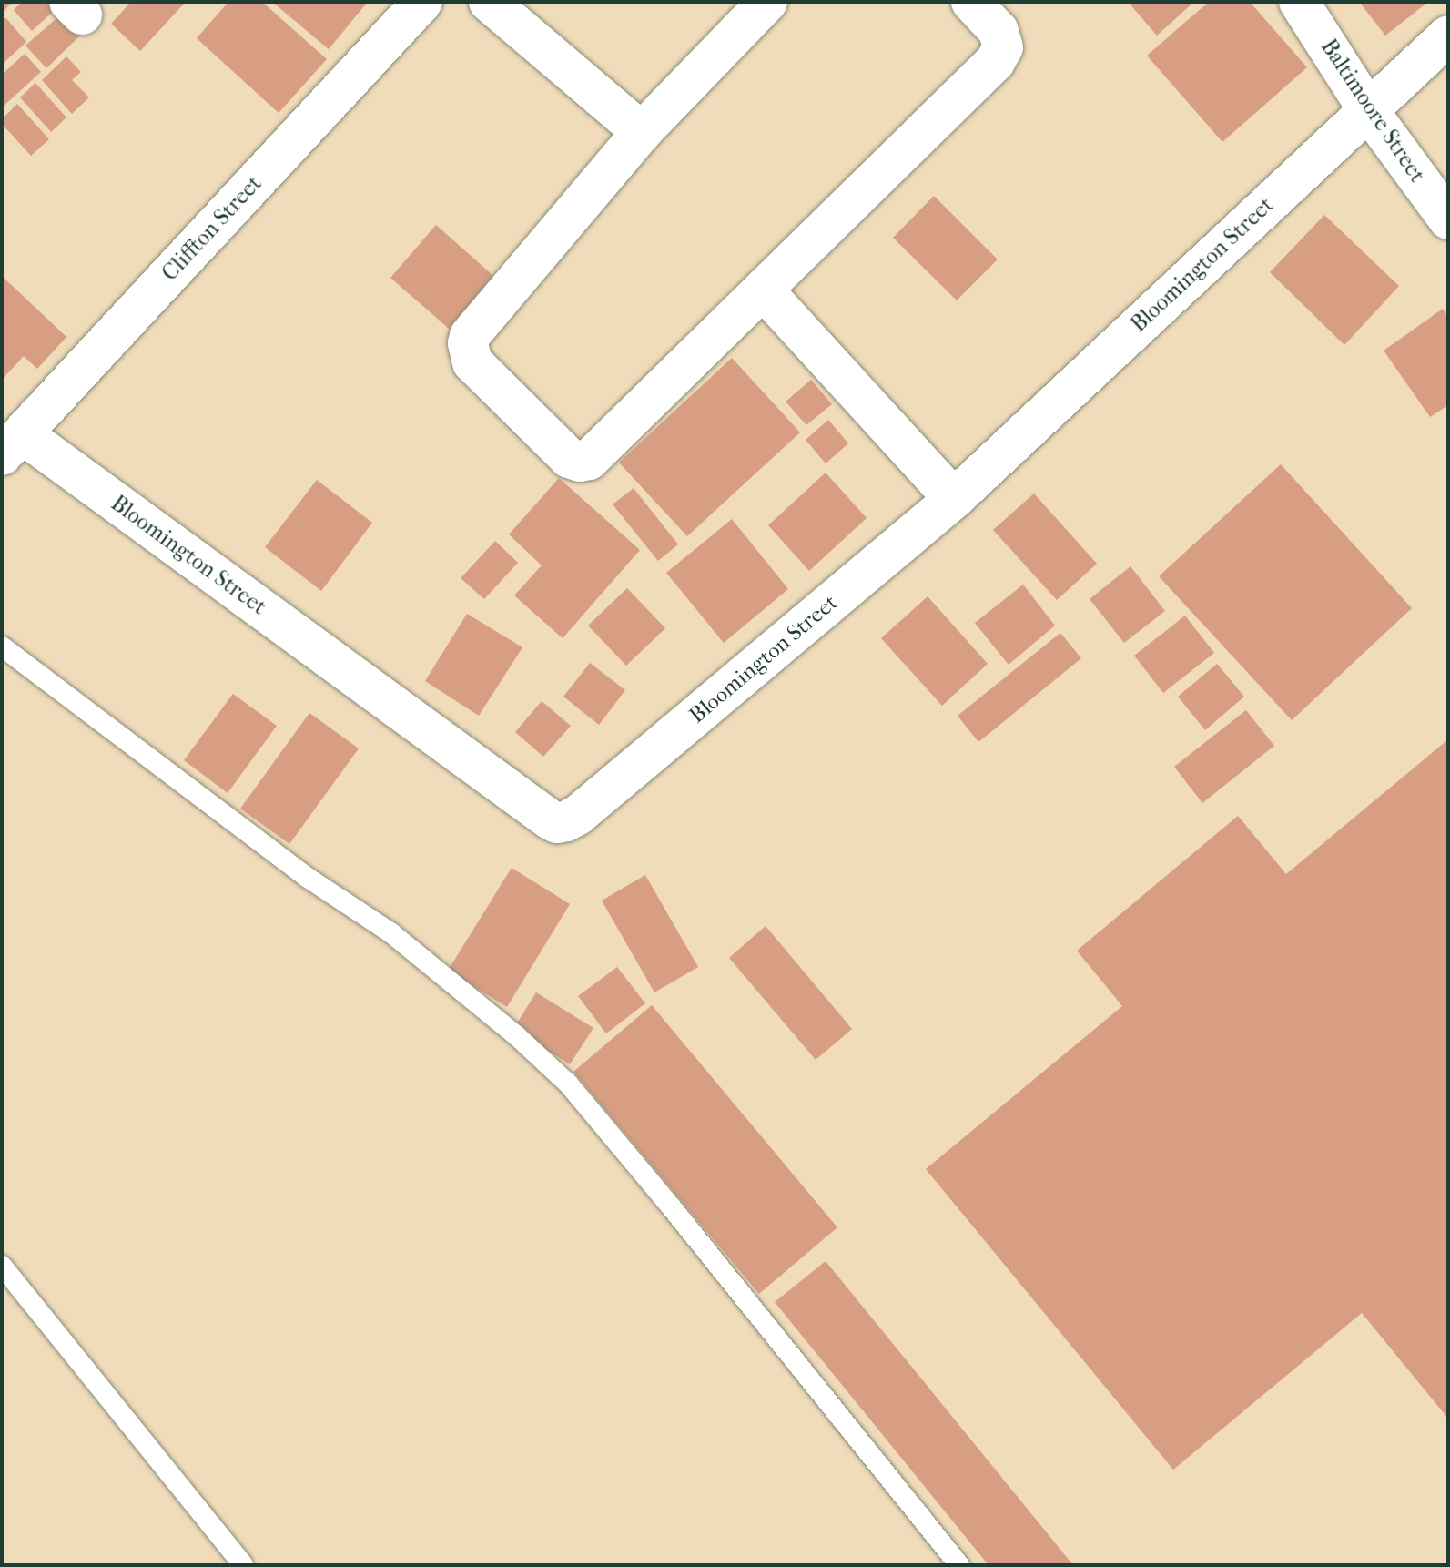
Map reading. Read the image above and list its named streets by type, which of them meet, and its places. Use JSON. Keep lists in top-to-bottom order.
{
  "streets": {
    "street": ["Baltimoore Street", "Cliffton Street", "Bloomington Street"]
  },
  "crossings": [
    ["Baltimoore Street", "Bloomington Street"],
    ["Cliffton Street", "Bloomington Street"]
  ]
}
